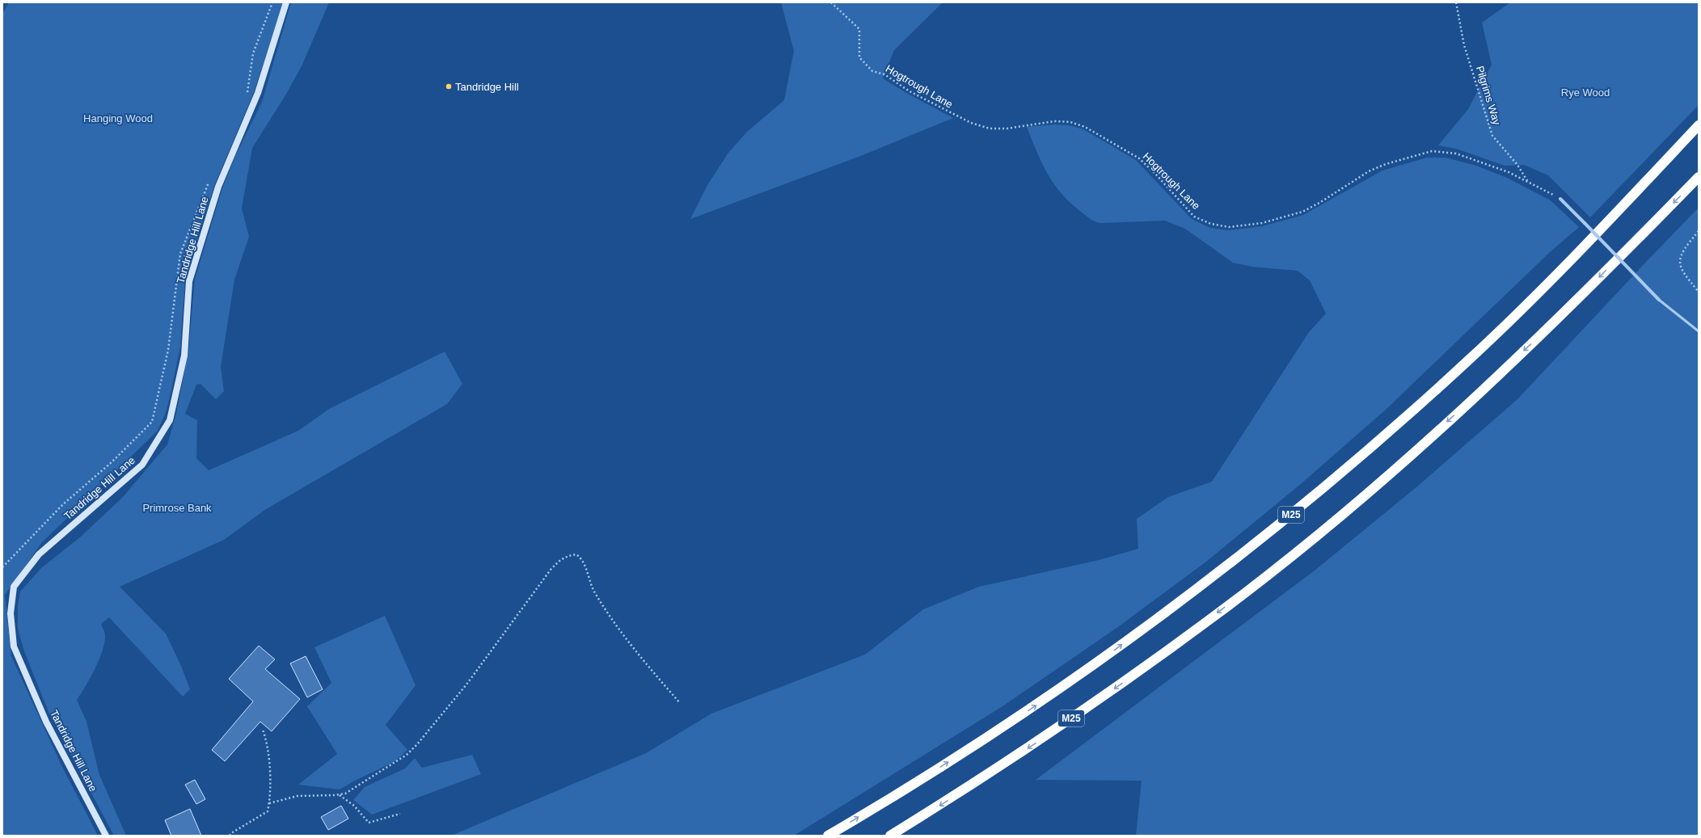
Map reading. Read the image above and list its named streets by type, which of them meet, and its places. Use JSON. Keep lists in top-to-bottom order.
{
  "streets": {
    "highway": ["M25"],
    "street": ["Tandridge Hill Lane"],
    "path": ["Hogtrough Lane", "Pilgrims Way"]
  },
  "crossings": [
    ["Hogtrough Lane", "Pilgrims Way"]
  ],
  "parks": ["Rye Wood", "Hanging Wood", "Primrose Bank"],
  "places": ["Tandridge Hill"]
}
